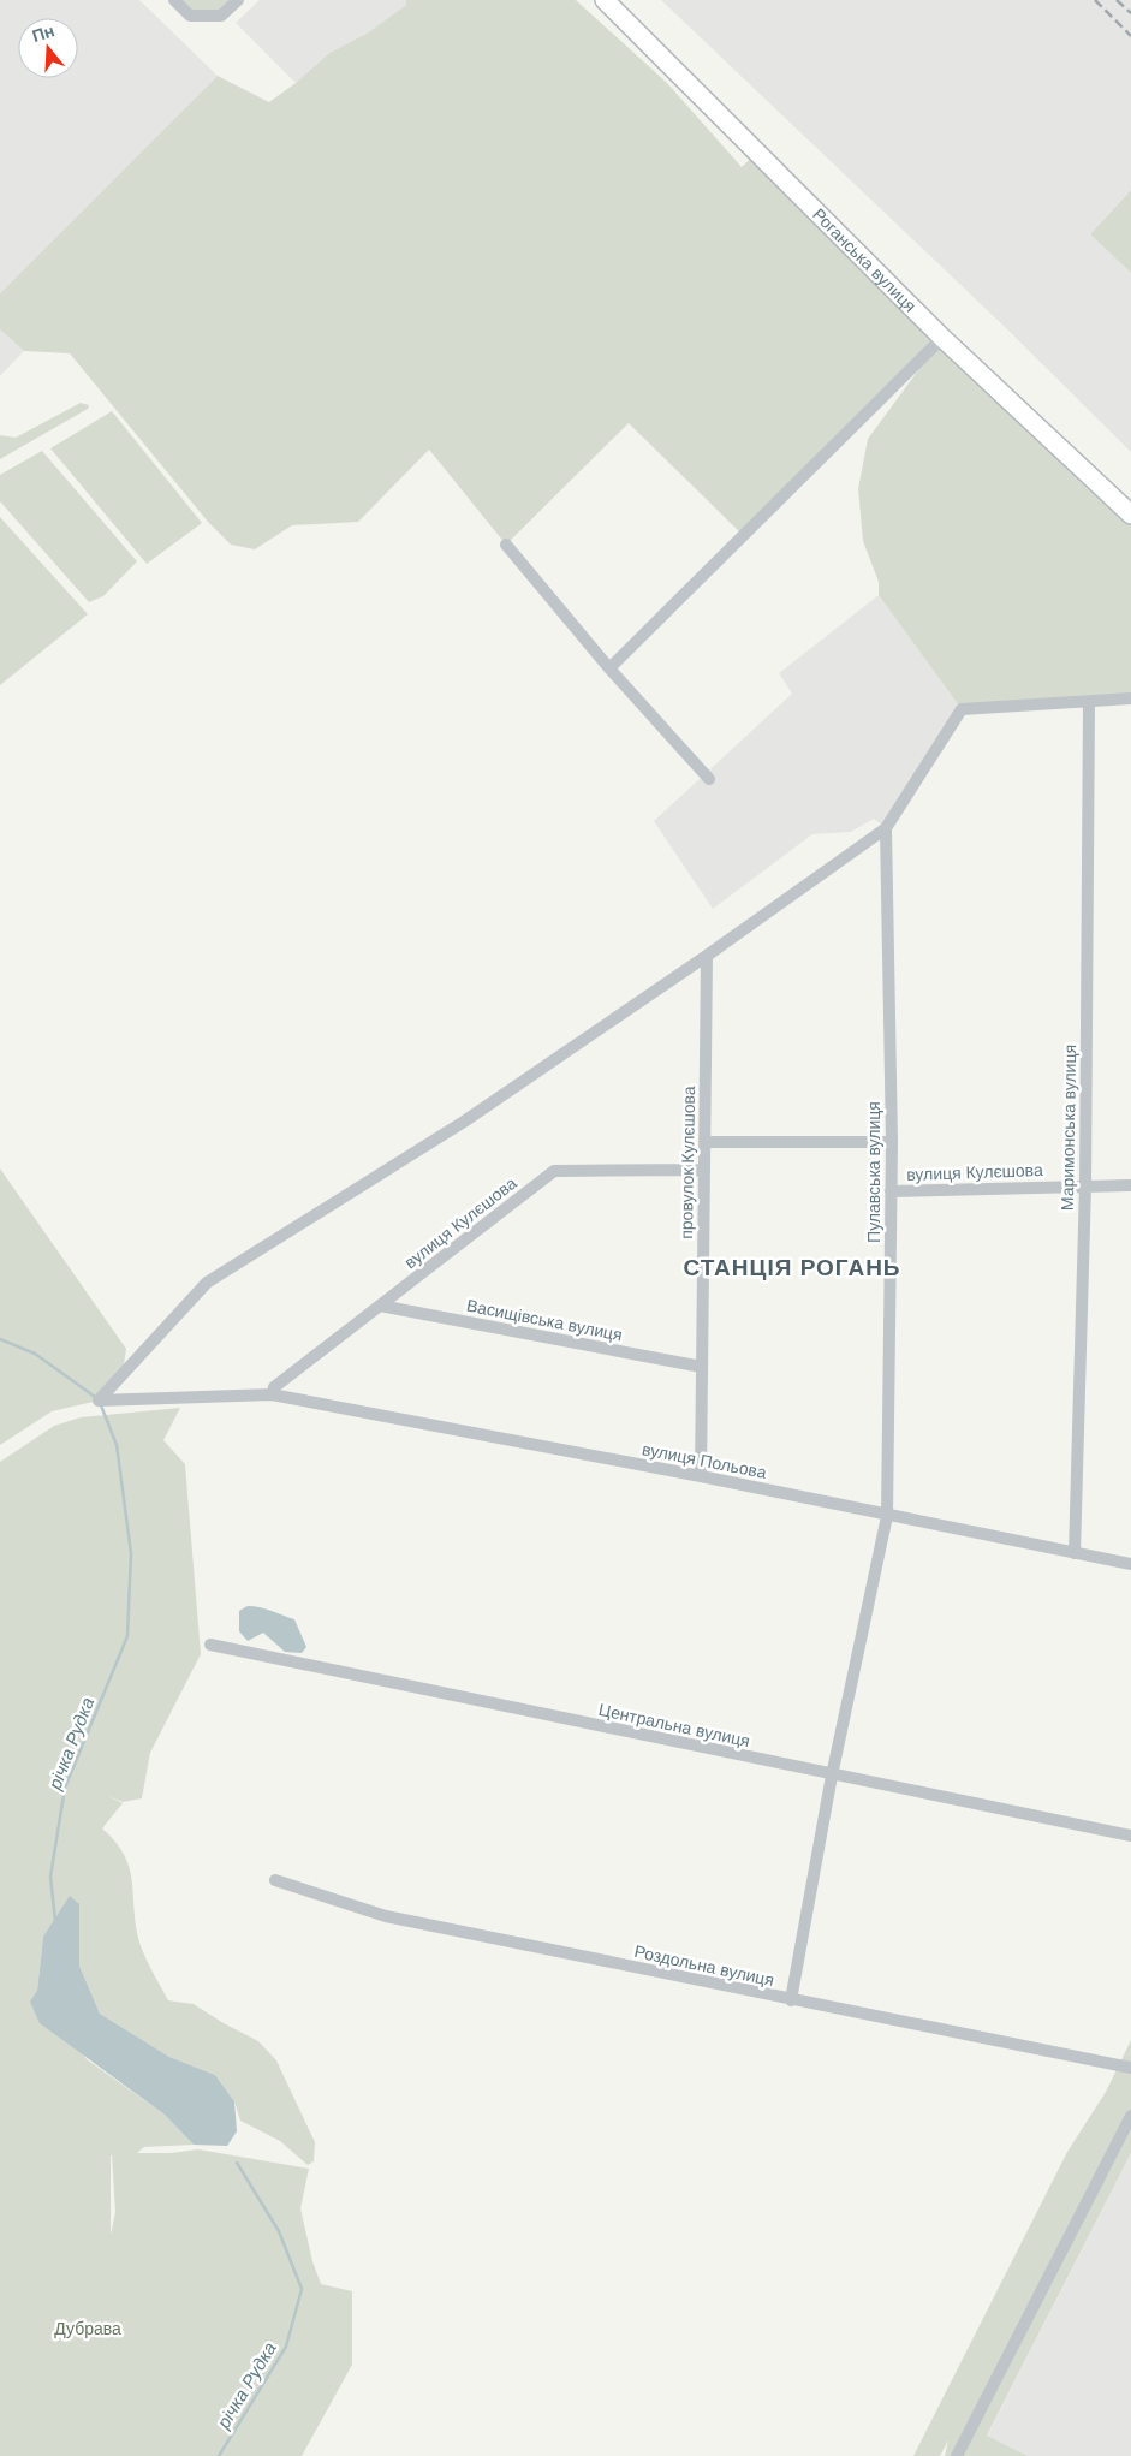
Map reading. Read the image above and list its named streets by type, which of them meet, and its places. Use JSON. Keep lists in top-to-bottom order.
{
  "streets": {
    "main road": ["Роганська вулиця"],
    "street": [
      "Маримонська вулиця",
      "провулок Кулєшова",
      "Пулавська вулиця",
      "вулиця Кулєшова",
      "Васищівська вулиця",
      "вулиця Польова",
      "Центральна вулиця",
      "Роздольна вулиця"
    ]
  },
  "crossings": [
    ["Маримонська вулиця", "вулиця Кулєшова"],
    ["Маримонська вулиця", "вулиця Польова"],
    ["провулок Кулєшова", "вулиця Кулєшова"],
    ["провулок Кулєшова", "Васищівська вулиця"],
    ["провулок Кулєшова", "вулиця Польова"],
    ["Пулавська вулиця", "вулиця Кулєшова"],
    ["Пулавська вулиця", "вулиця Польова"],
    ["Пулавська вулиця", "Центральна вулиця"],
    ["Пулавська вулиця", "Роздольна вулиця"],
    ["вулиця Кулєшова", "Васищівська вулиця"],
    ["вулиця Кулєшова", "вулиця Польова"]
  ],
  "districts": ["СТАНЦІЯ РОГАНЬ"],
  "water": ["річка Рудка"],
  "parks": ["Дубрава"],
  "north": "top"
}
